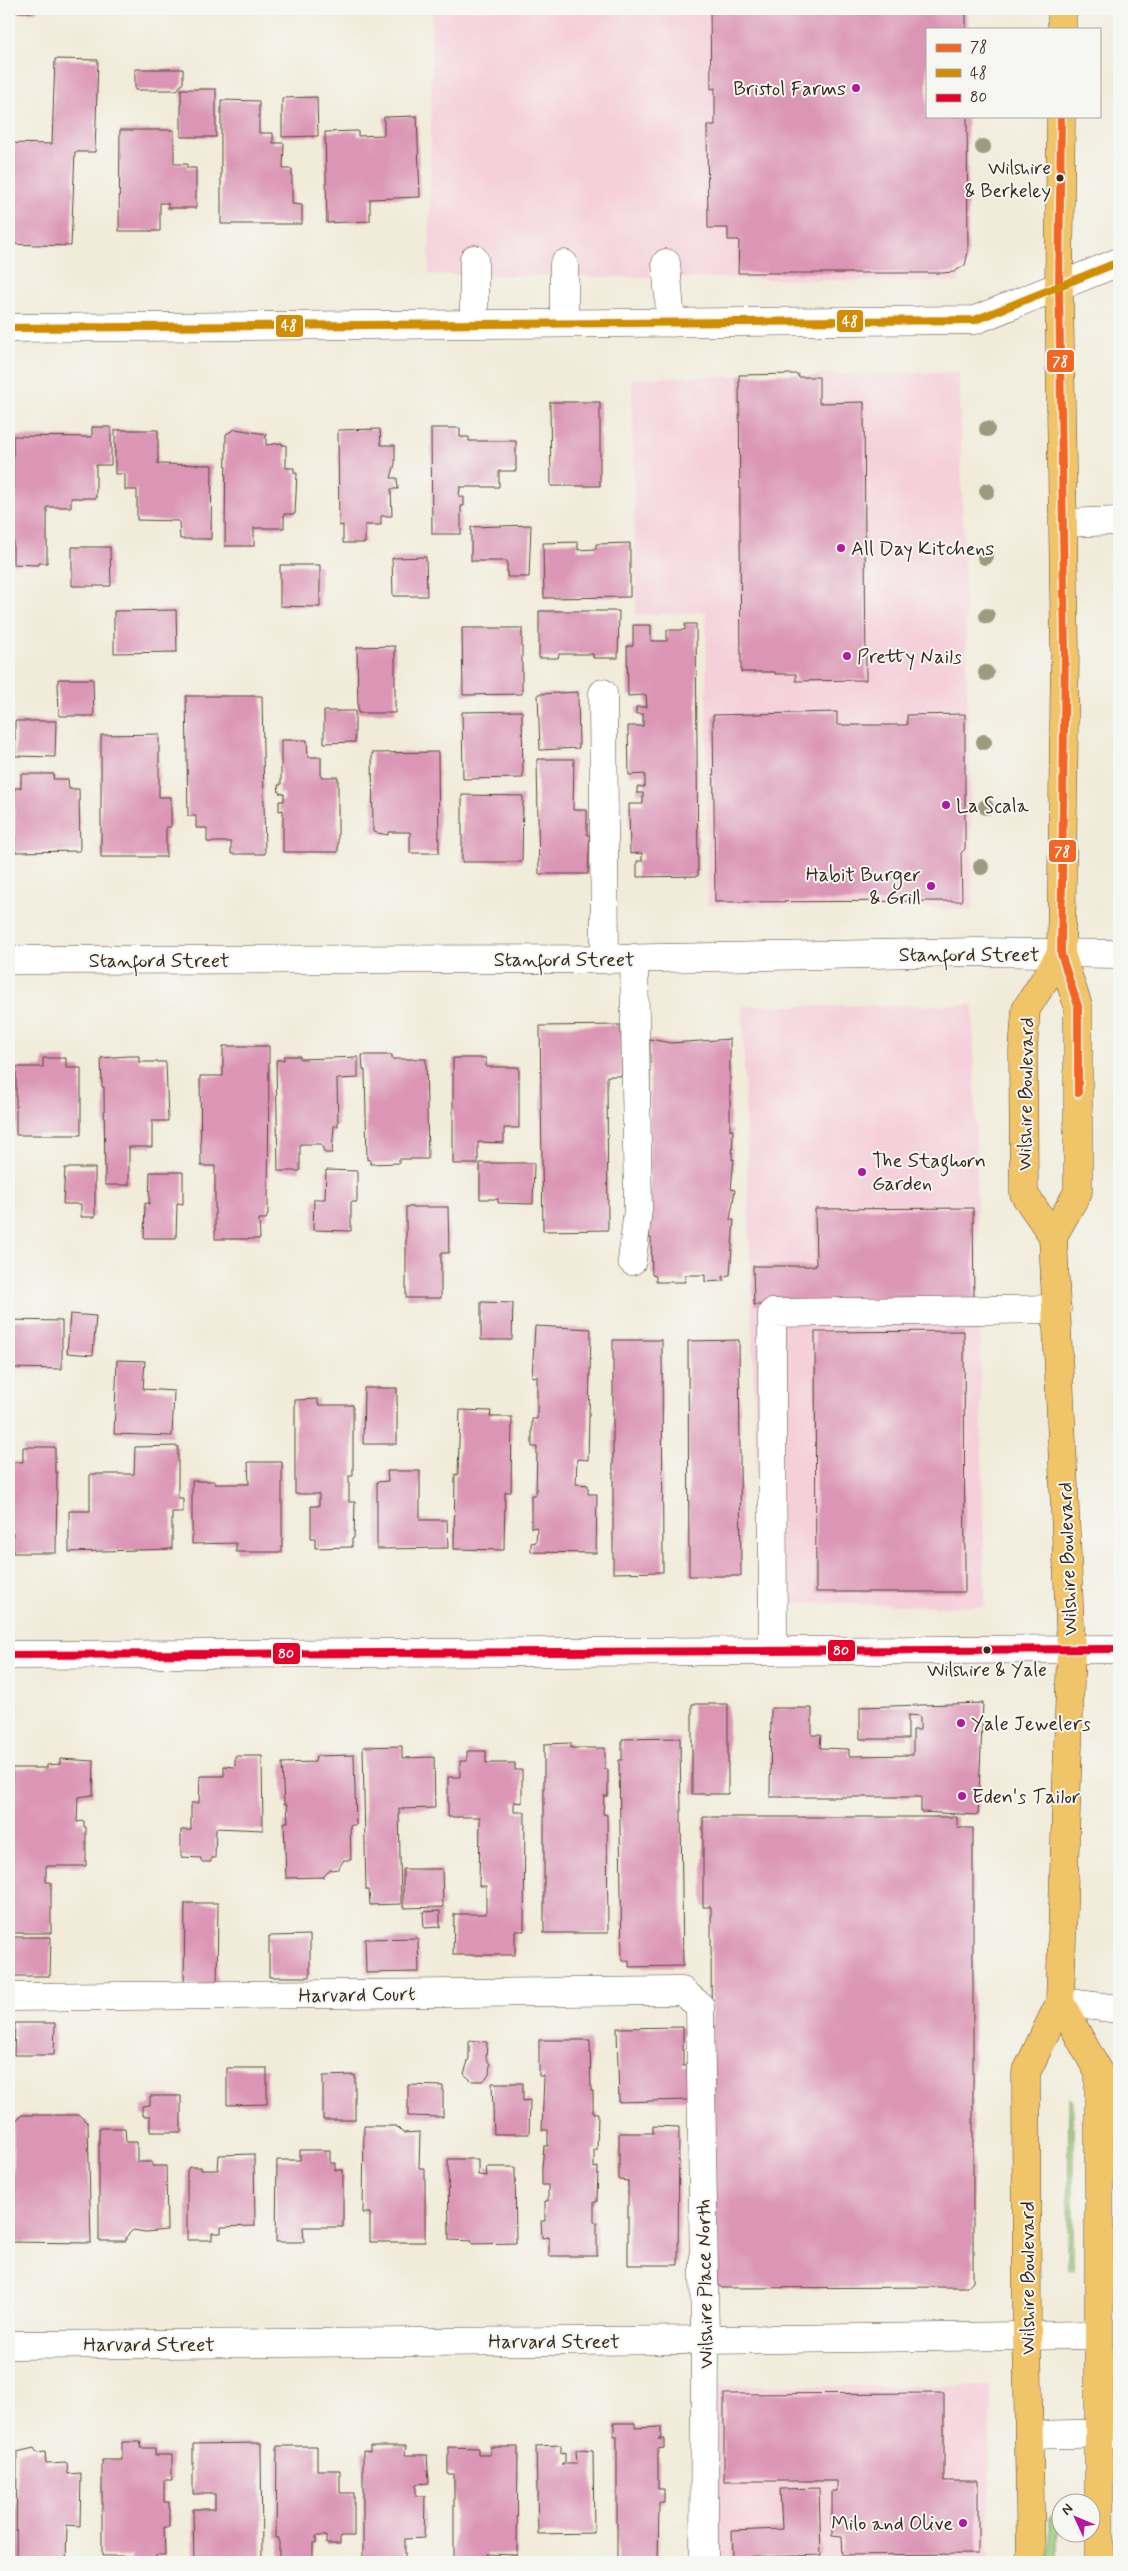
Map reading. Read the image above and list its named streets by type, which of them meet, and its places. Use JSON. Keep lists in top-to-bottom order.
{
  "streets": {
    "main road": ["Wilshire Boulevard"],
    "street": [
      "Stanford Street",
      "Harvard Court",
      "Wilshire Place North",
      "Harvard Street"
    ]
  },
  "crossings": [
    ["Stanford Street", "Wilshire Boulevard"],
    ["Wilshire Boulevard", "Harvard Street"],
    ["Harvard Court", "Wilshire Place North"],
    ["Wilshire Place North", "Harvard Street"]
  ],
  "places": [
    "Bristol Farms",
    "Wilshire & Berkeley",
    "All Day Kitchens",
    "Pretty Nails",
    "La Scala",
    "Habit Burger & Grill",
    "The Staghorn Garden",
    "Wilshire & Yale",
    "Yale Jewelers",
    "Eden's Tailor",
    "Milo and Olive"
  ],
  "lines": ["transit line 78", "transit line 48", "transit line 80"],
  "legend": ["78", "48", "80"],
  "north": "top left"
}
